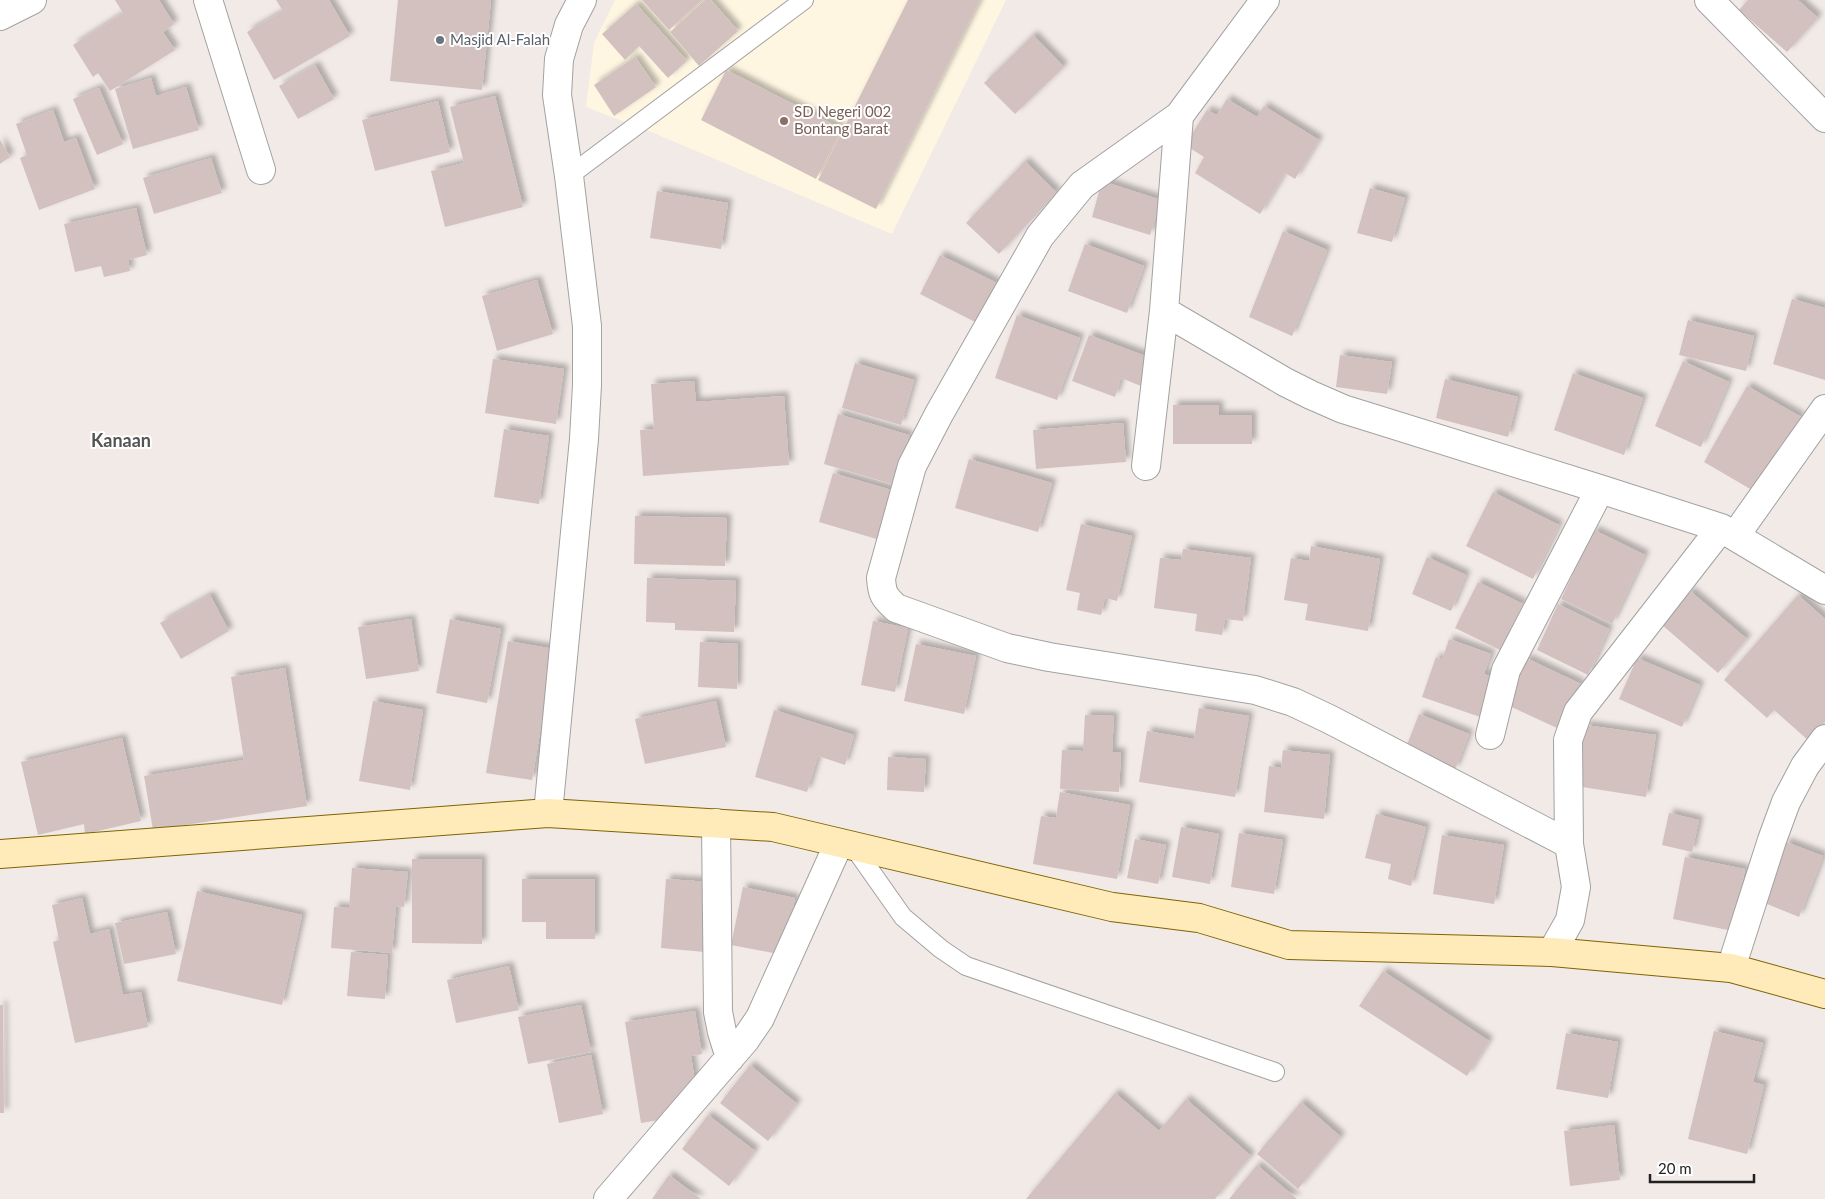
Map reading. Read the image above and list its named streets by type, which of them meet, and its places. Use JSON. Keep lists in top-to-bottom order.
{
  "districts": ["Kanaan"],
  "places": ["Masjid Al-Falah", "SD Negeri 002 Bontang Barat"],
  "scale_bar": "20 m"
}
